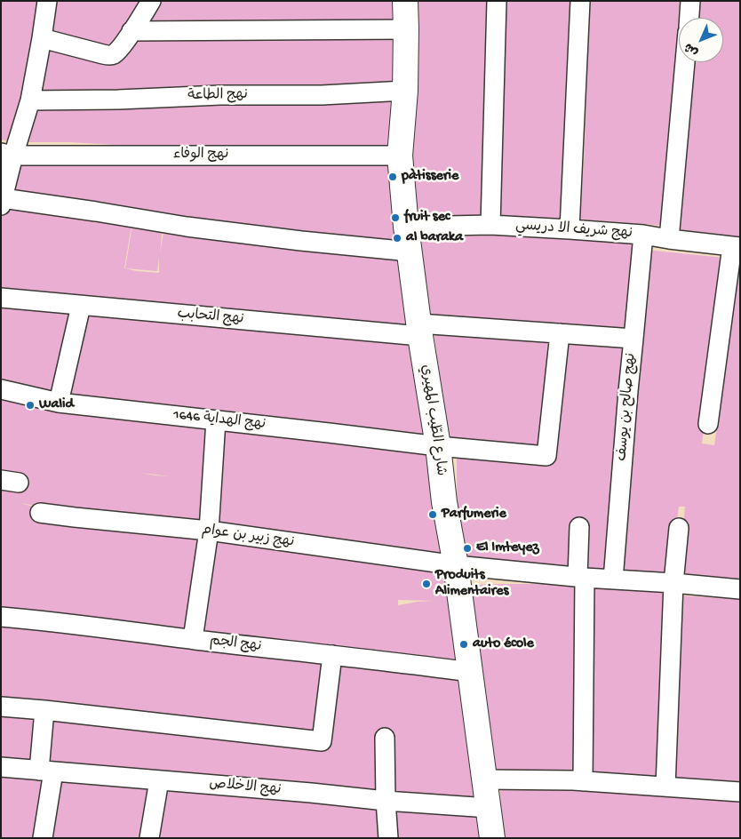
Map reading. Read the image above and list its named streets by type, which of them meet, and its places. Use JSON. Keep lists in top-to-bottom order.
{
  "streets": {
    "street": [
      "نهج الطاعة",
      "نهج الوفاء",
      "نهج شريف الا دريسي",
      "نهج التحابب",
      "نهج صالح بن يوسف",
      "نهج الهداية 1646",
      "شارع الطّيب المهيري",
      "نهج زبير بن عوام",
      "نهج الجم",
      "نهج الاخلاص"
    ]
  },
  "crossings": [
    ["نهج الطاعة", "شارع الطّيب المهيري"],
    ["نهج الوفاء", "شارع الطّيب المهيري"],
    ["نهج شريف الا دريسي", "نهج صالح بن يوسف"],
    ["نهج شريف الا دريسي", "شارع الطّيب المهيري"],
    ["نهج التحابب", "نهج صالح بن يوسف"],
    ["نهج التحابب", "شارع الطّيب المهيري"],
    ["نهج صالح بن يوسف", "نهج زبير بن عوام"],
    ["نهج الهداية 1646", "شارع الطّيب المهيري"],
    ["شارع الطّيب المهيري", "نهج زبير بن عوام"],
    ["شارع الطّيب المهيري", "نهج الجم"],
    ["شارع الطّيب المهيري", "نهج الاخلاص"]
  ],
  "places": [
    "pàtisserie",
    "fruit sec",
    "al baraka",
    "Walid",
    "Parfumerie",
    "El Imteyez",
    "Produits Alimentaires",
    "auto école"
  ],
  "north": "bottom left"
}
